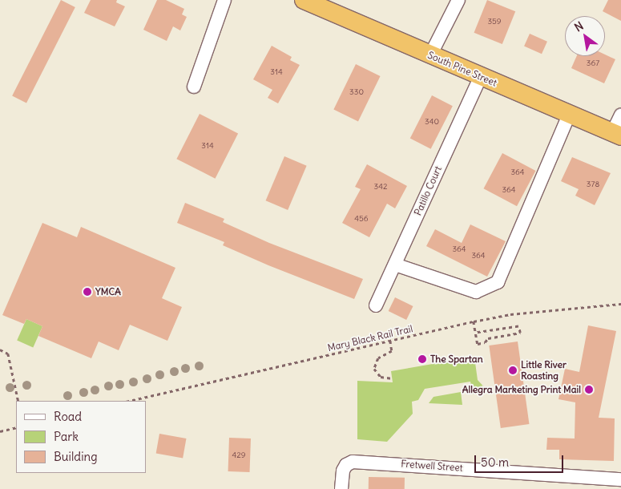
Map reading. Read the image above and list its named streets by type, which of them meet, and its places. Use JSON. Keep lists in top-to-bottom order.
{
  "streets": {
    "highway": ["South Pine Street"],
    "street": ["Patillo Court", "Fretwell Street"],
    "path": ["Mary Black Rail Trail"]
  },
  "crossings": [
    ["South Pine Street", "Patillo Court"]
  ],
  "places": [
    "YMCA",
    "The Spartan",
    "Little River Roasting",
    "Allegra Marketing Print Mail"
  ],
  "house_numbers": [
    "359",
    "367",
    "314",
    "330",
    "340",
    "314",
    "364",
    "378",
    "342",
    "364",
    "456",
    "364",
    "364",
    "429"
  ],
  "legend": ["Road", "Park", "Building"],
  "scale_bar": "50 m",
  "north": "top left"
}
